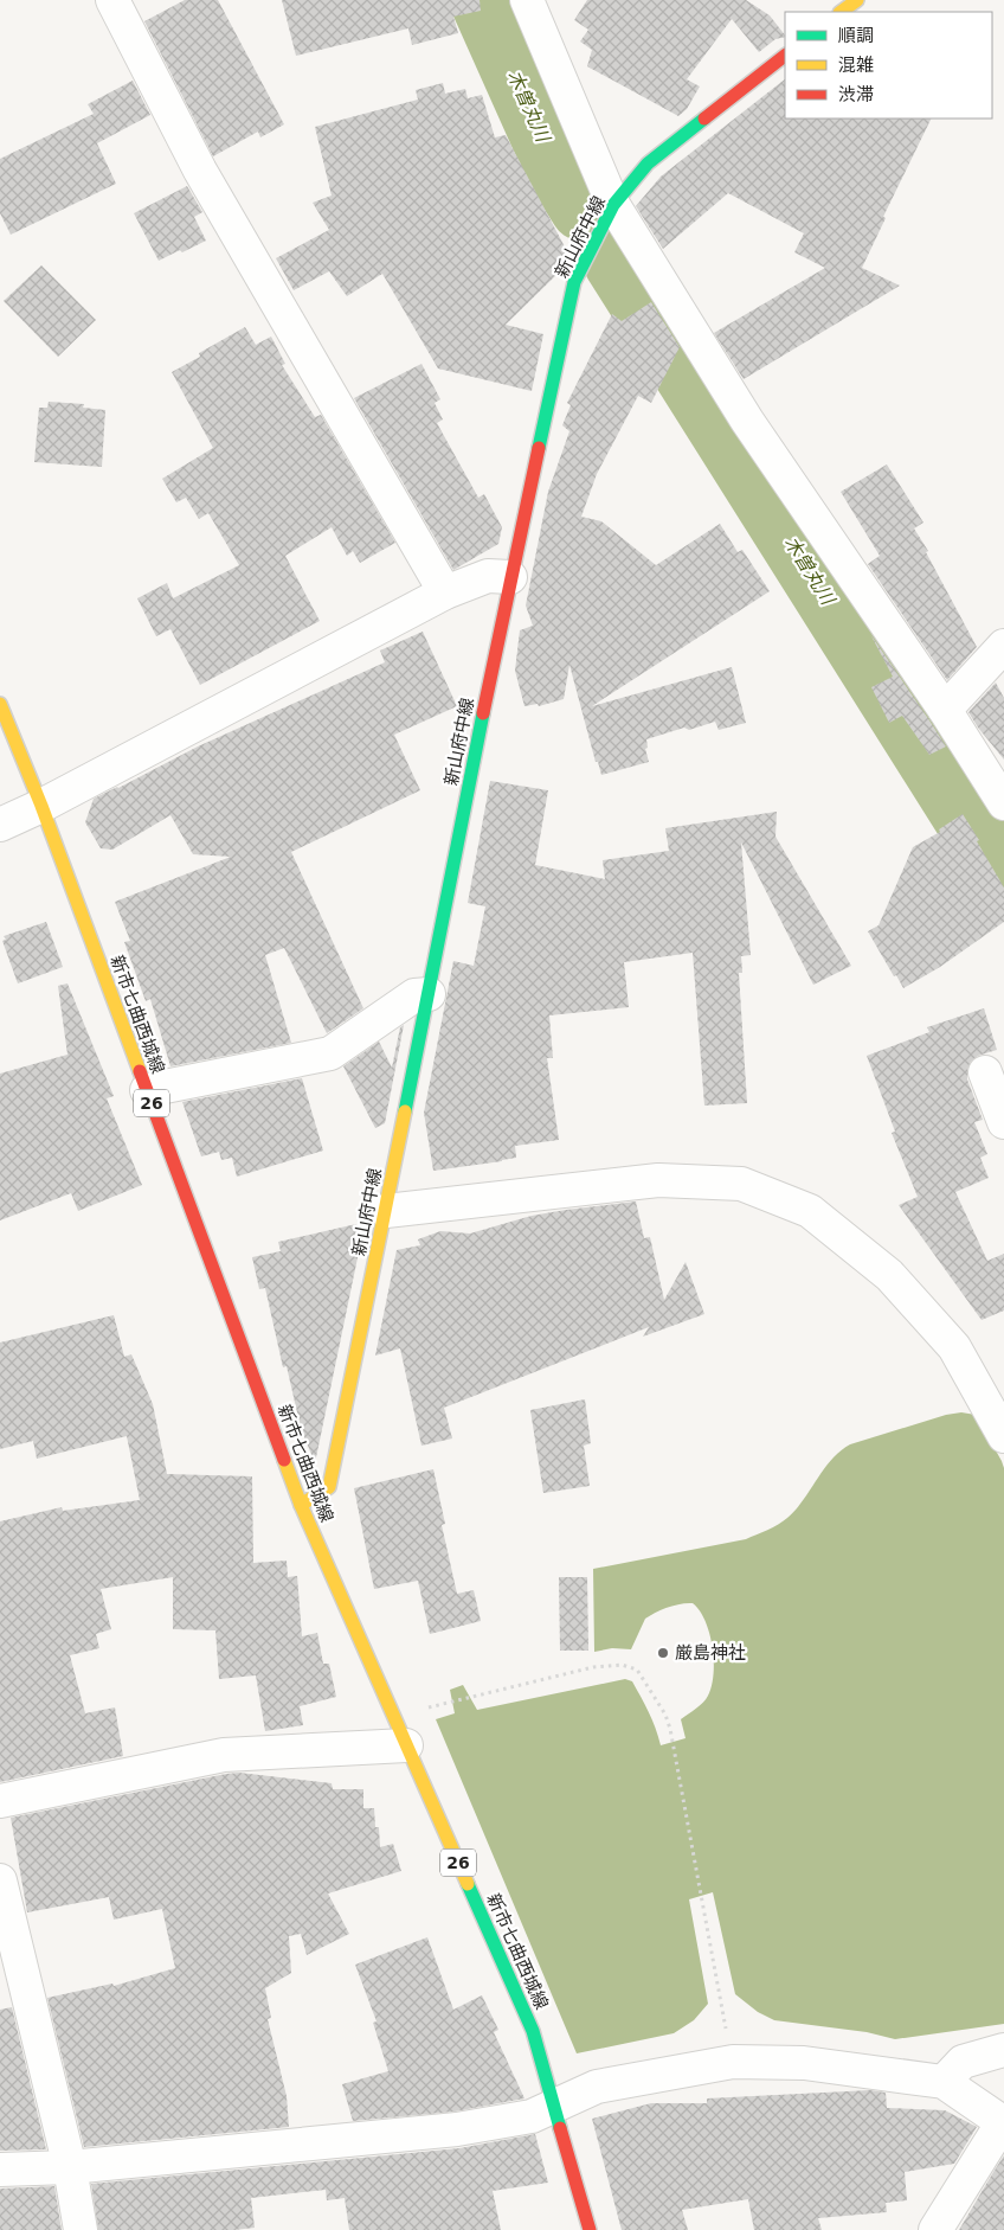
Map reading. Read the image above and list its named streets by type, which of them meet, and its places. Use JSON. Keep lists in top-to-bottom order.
{
  "streets": {
    "main road": ["新山府中線", "新市七曲西城線", "26"]
  },
  "crossings": [
    ["新山府中線", "新市七曲西城線"]
  ],
  "water": ["木曽丸川"],
  "places": ["厳島神社"],
  "legend": ["順調", "混雑", "渋滞"]
}
